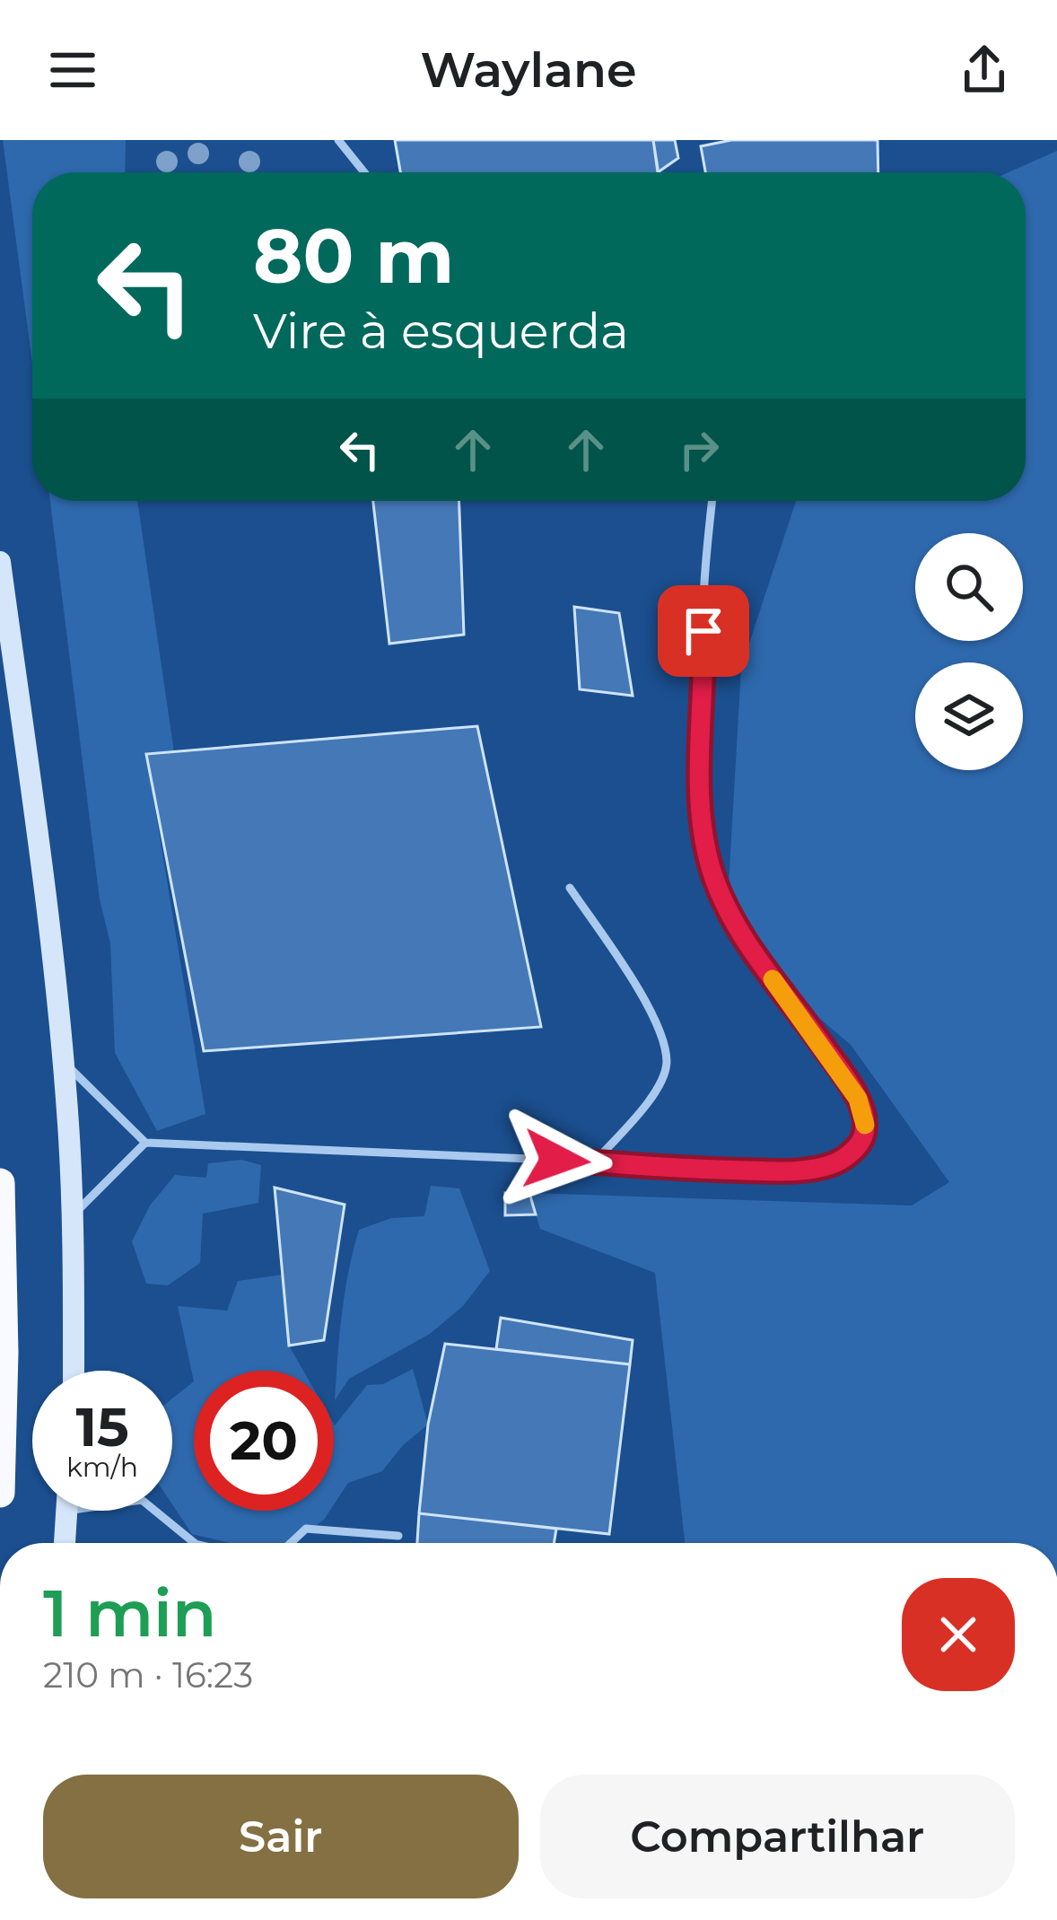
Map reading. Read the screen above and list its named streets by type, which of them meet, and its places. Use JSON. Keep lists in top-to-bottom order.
{
  "page": {
    "header": "Waylane",
    "turn": ["80 m", "Vire à esquerda"],
    "speed": "15 km/h",
    "limit": "20",
    "heading": ["1 min", "210 m · 16:23"],
    "buttons": ["Sair", "Compartilhar"]
  }
}
